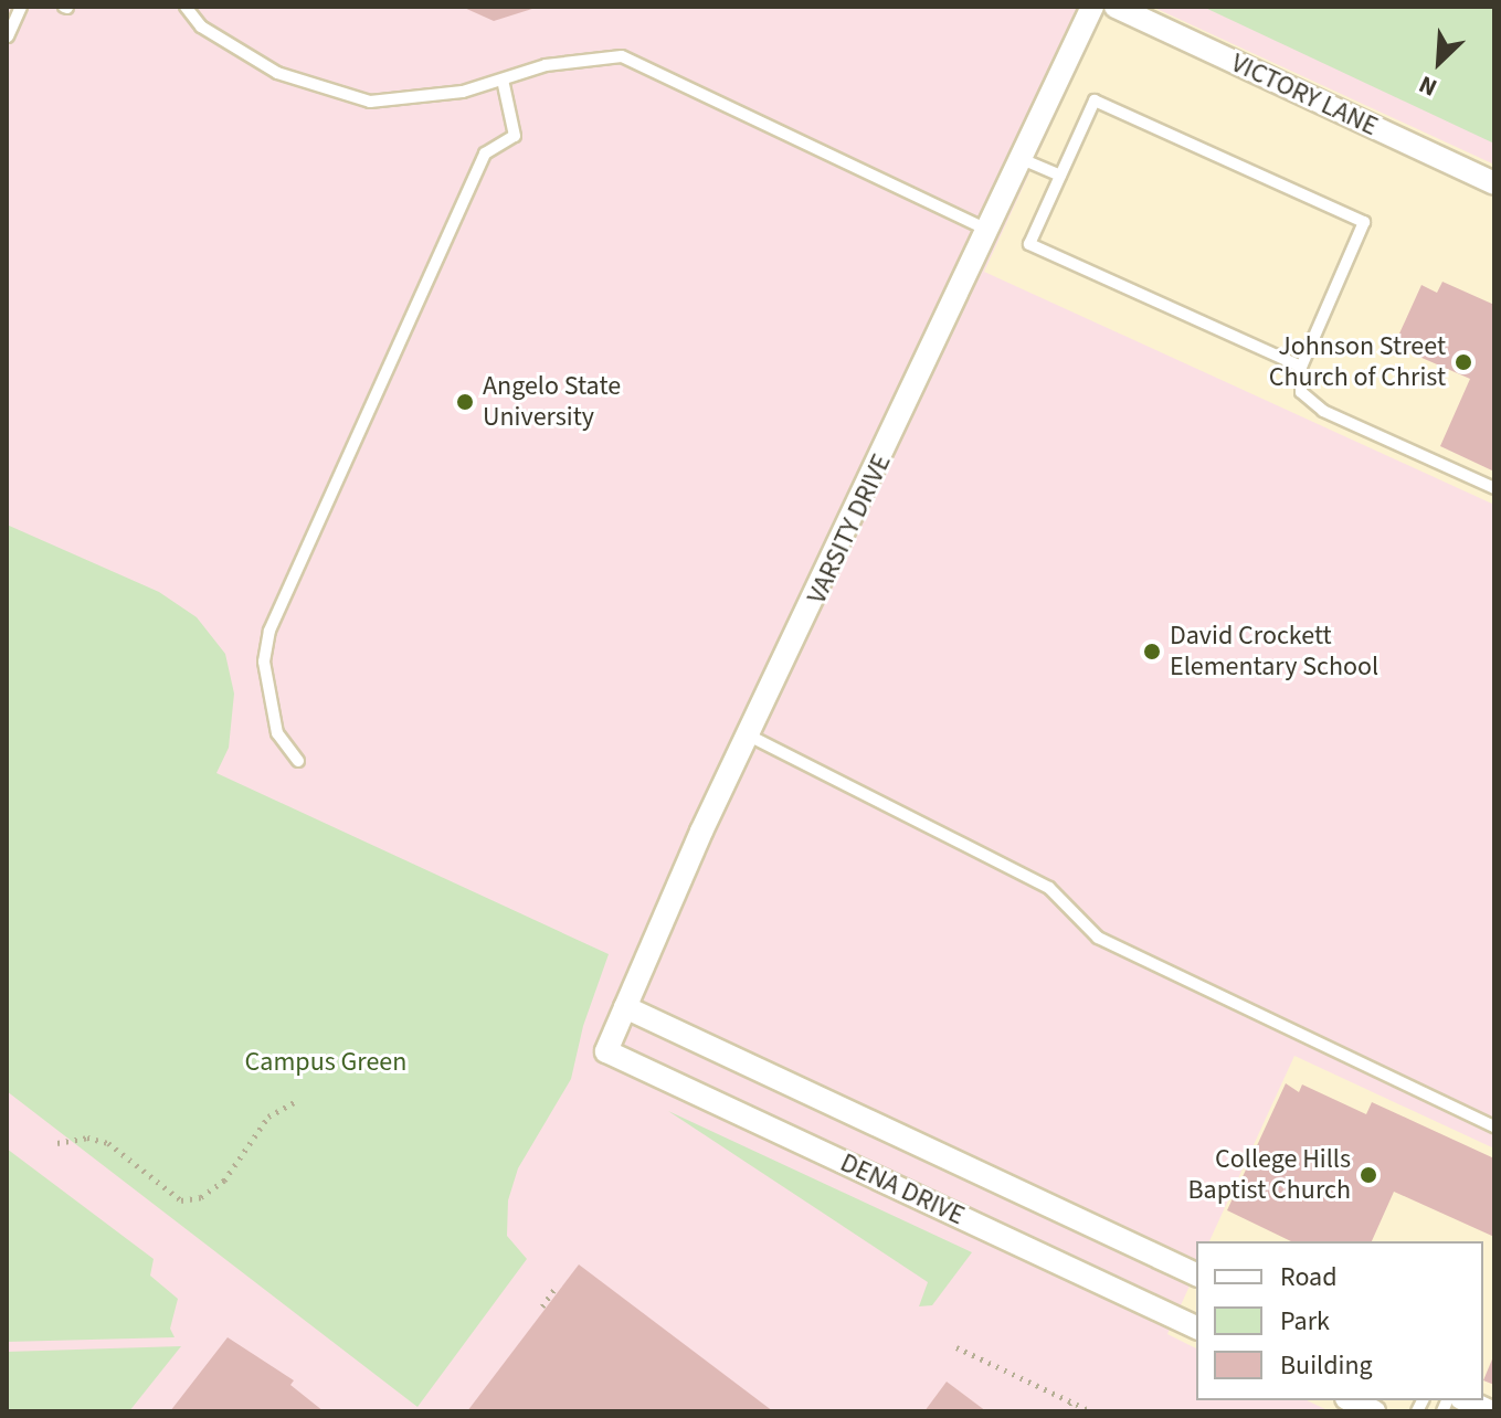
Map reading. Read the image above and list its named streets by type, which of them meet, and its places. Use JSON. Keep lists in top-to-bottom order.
{
  "streets": {
    "street": ["VICTORY LANE", "VARSITY DRIVE", "DENA DRIVE"]
  },
  "crossings": [
    ["VARSITY DRIVE", "DENA DRIVE"]
  ],
  "parks": ["Campus Green"],
  "places": [
    "Johnson Street Church of Christ",
    "Angelo State University",
    "David Crockett Elementary School",
    "College Hills Baptist Church"
  ],
  "legend": ["Road", "Park", "Building"],
  "north": "bottom left"
}
